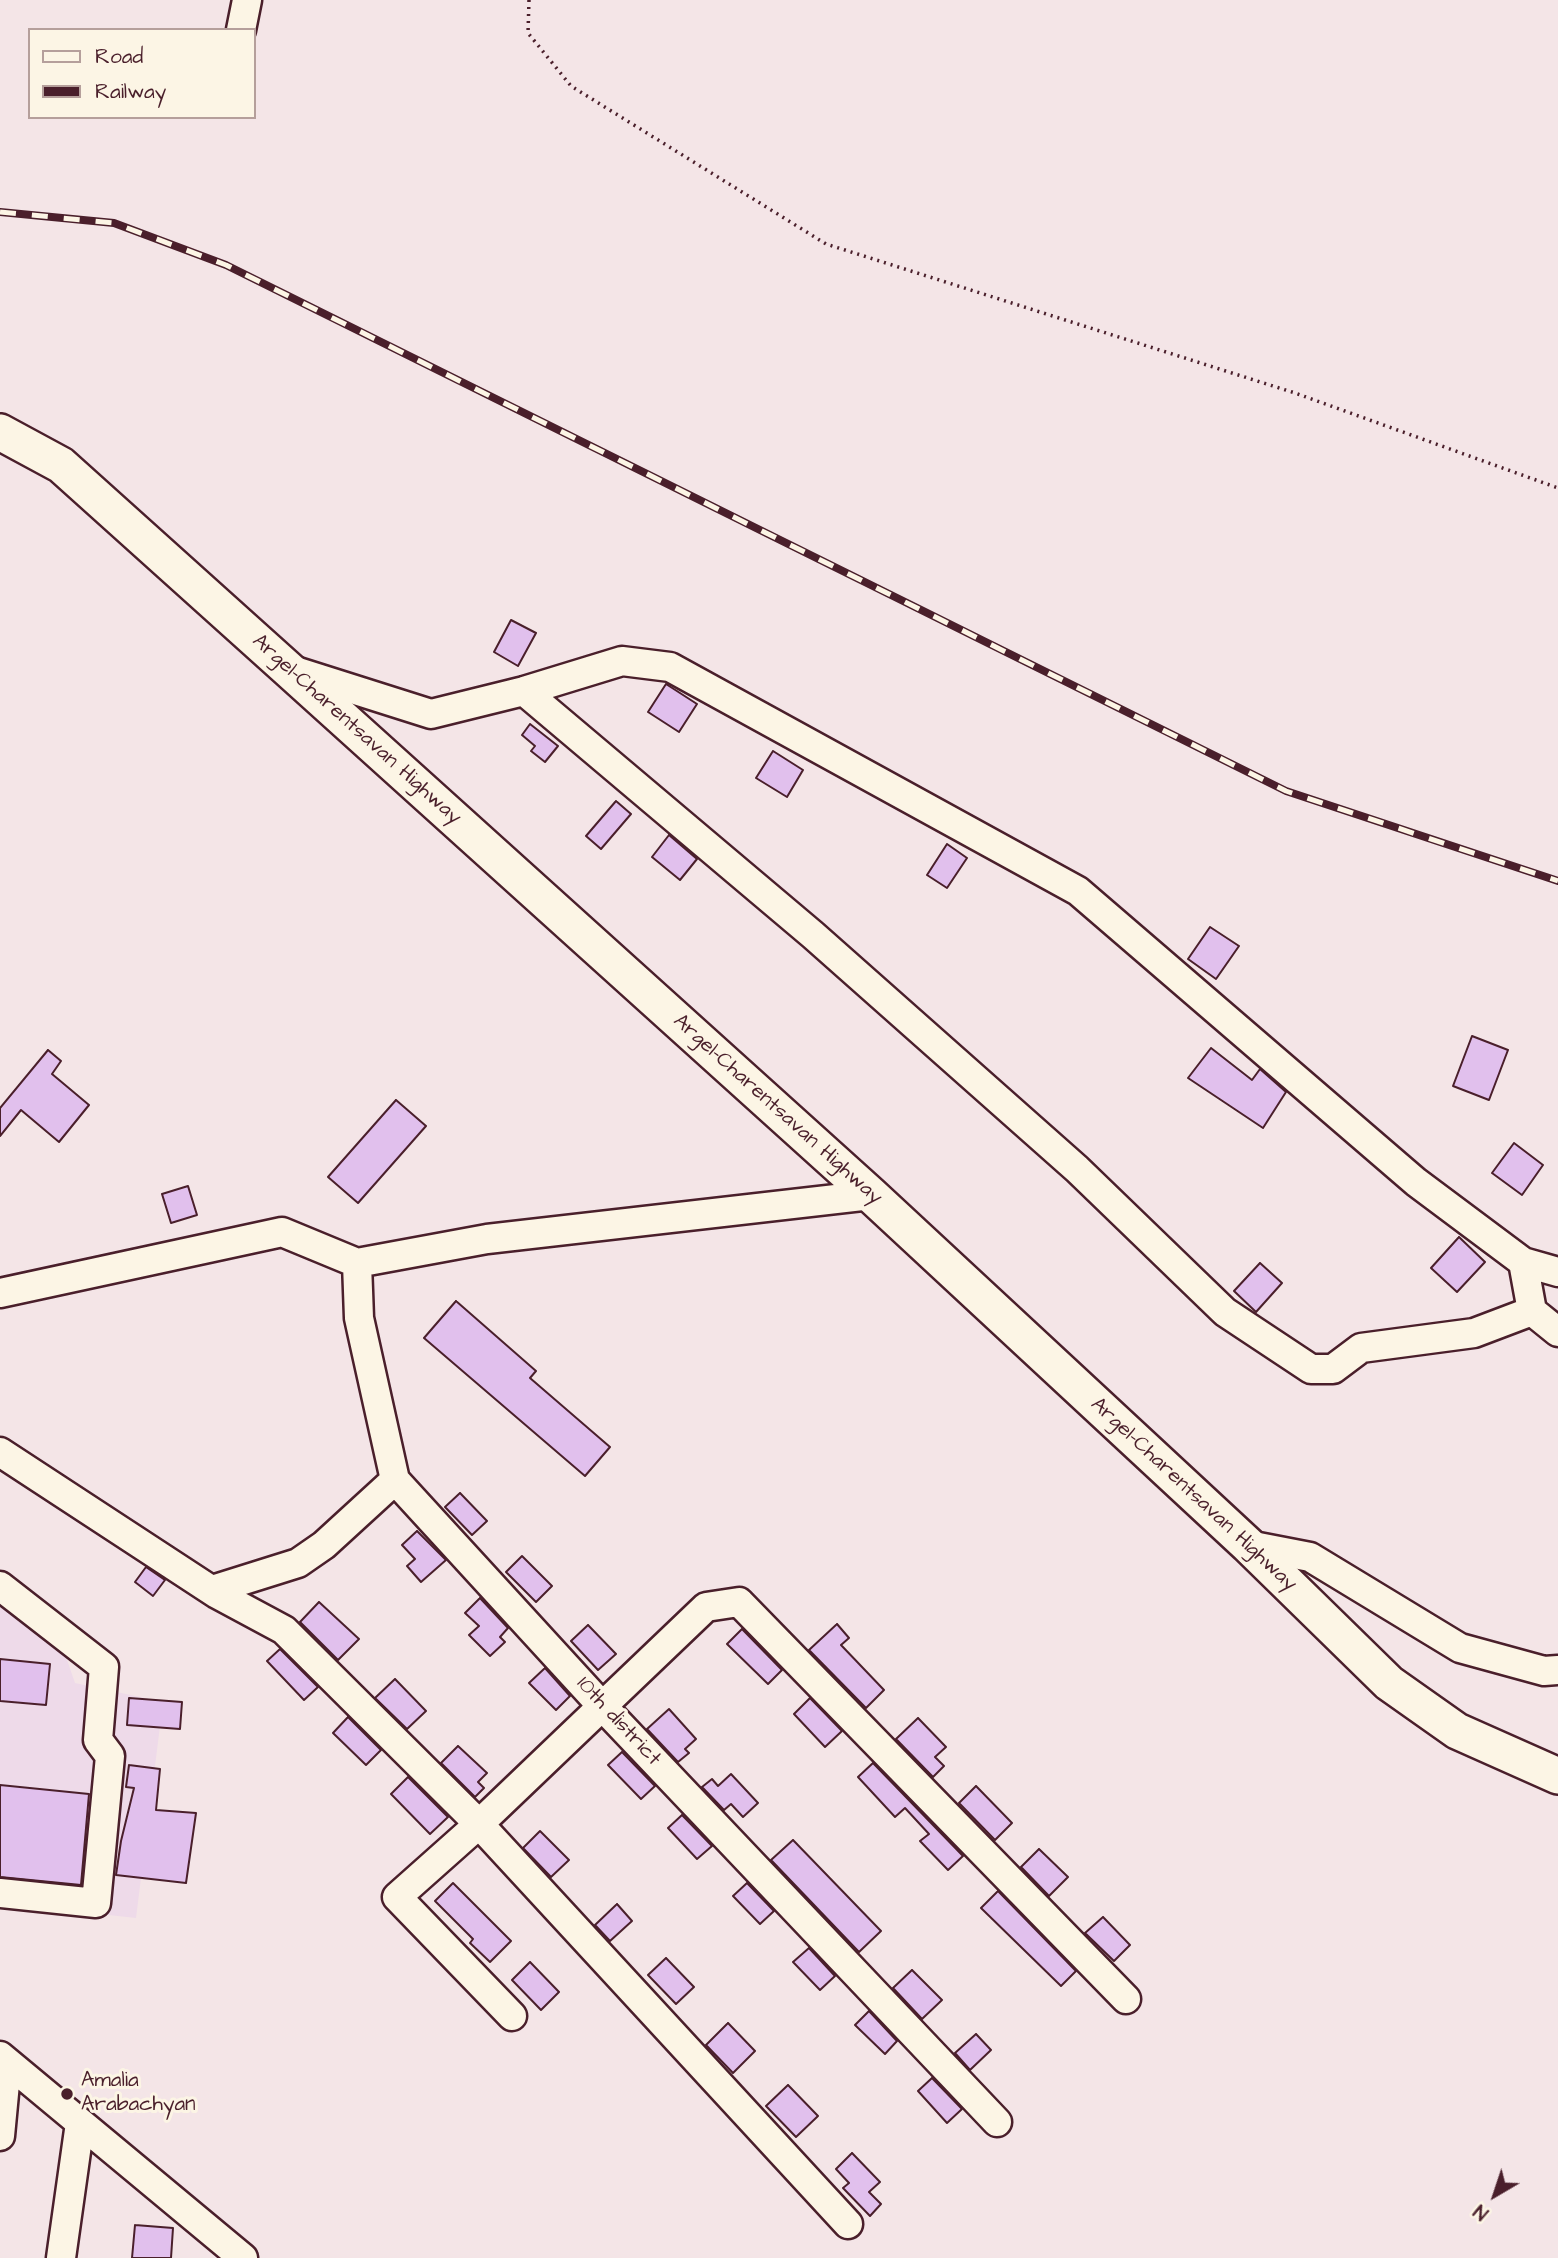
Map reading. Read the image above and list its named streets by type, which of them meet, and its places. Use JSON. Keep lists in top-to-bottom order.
{
  "streets": {
    "main road": ["Argel-Charentsavan Highway"],
    "street": ["10th district"]
  },
  "places": ["Amalia Arabachyan"],
  "legend": ["Road", "Railway"],
  "north": "bottom left"
}
